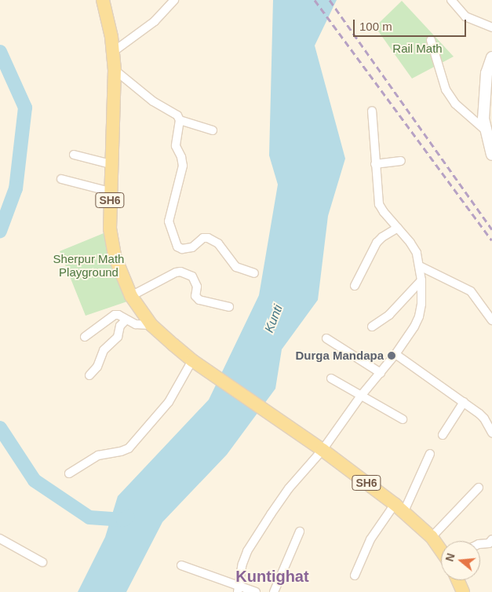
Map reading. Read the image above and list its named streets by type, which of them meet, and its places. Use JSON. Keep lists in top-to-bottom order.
{
  "streets": {
    "main road": ["SH6"]
  },
  "districts": ["Kuntighat"],
  "water": ["Kunti"],
  "parks": ["Rail Math", "Sherpur Math Playground"],
  "places": ["Durga Mandapa"],
  "scale_bar": "100 m",
  "north": "left"
}
